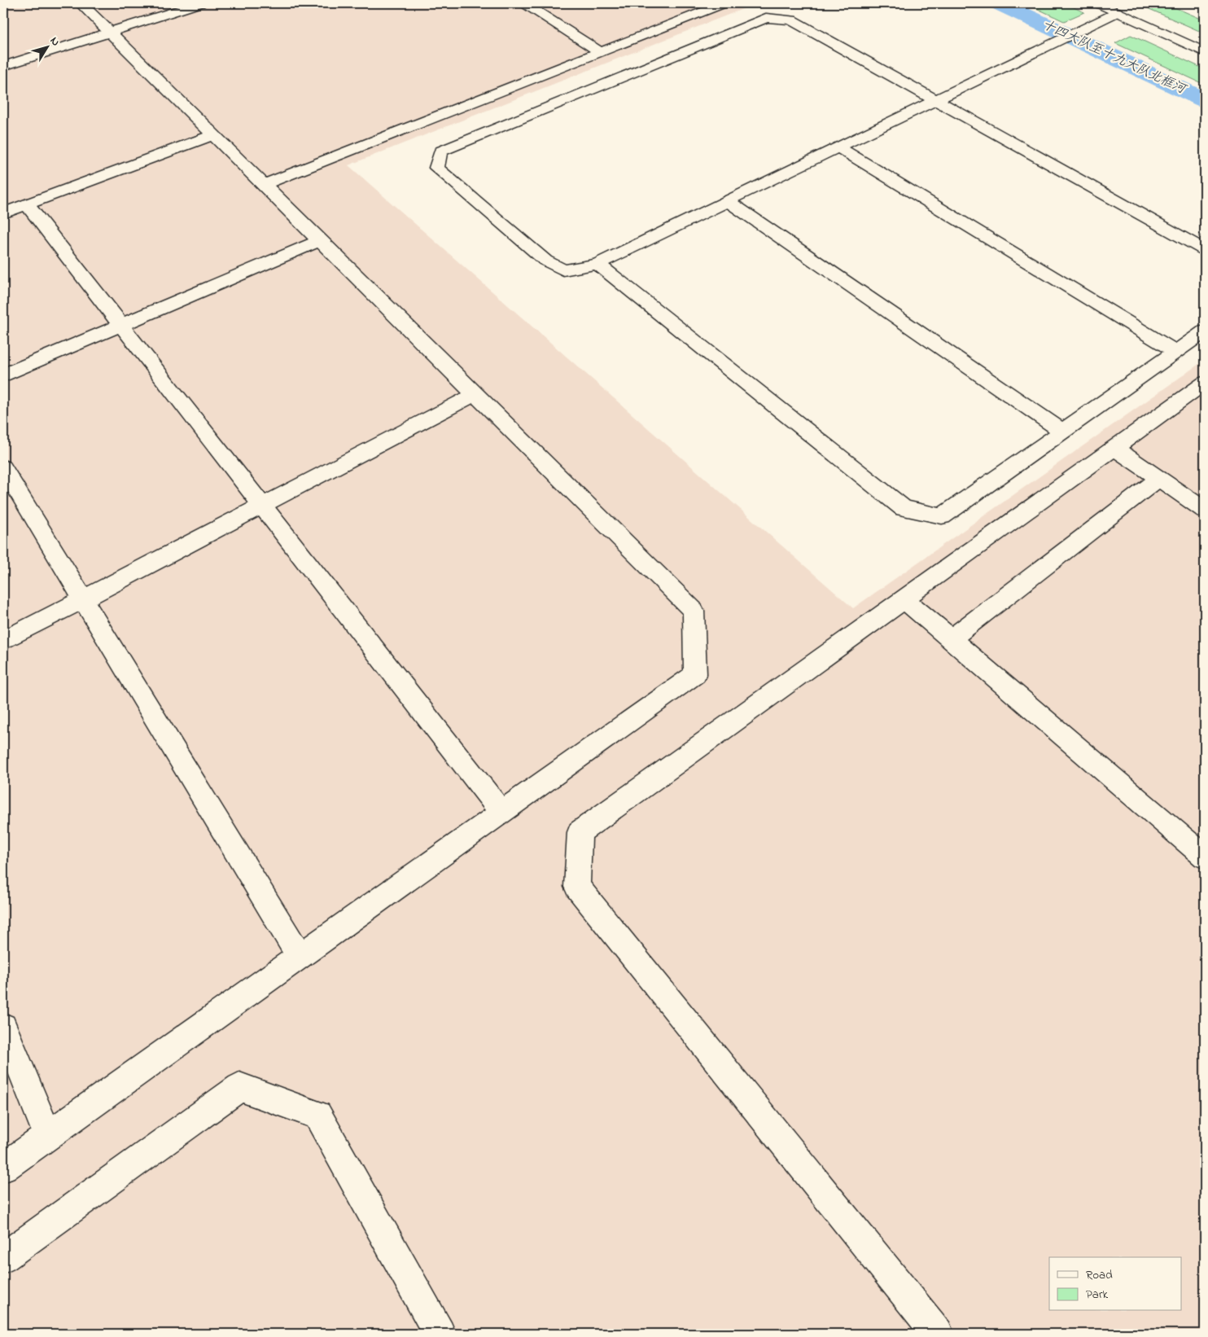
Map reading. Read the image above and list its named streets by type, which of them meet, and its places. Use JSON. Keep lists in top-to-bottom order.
{
  "water": ["十四大队至十九大队北框河"],
  "legend": ["Road", "Park"],
  "north": "top right"
}
